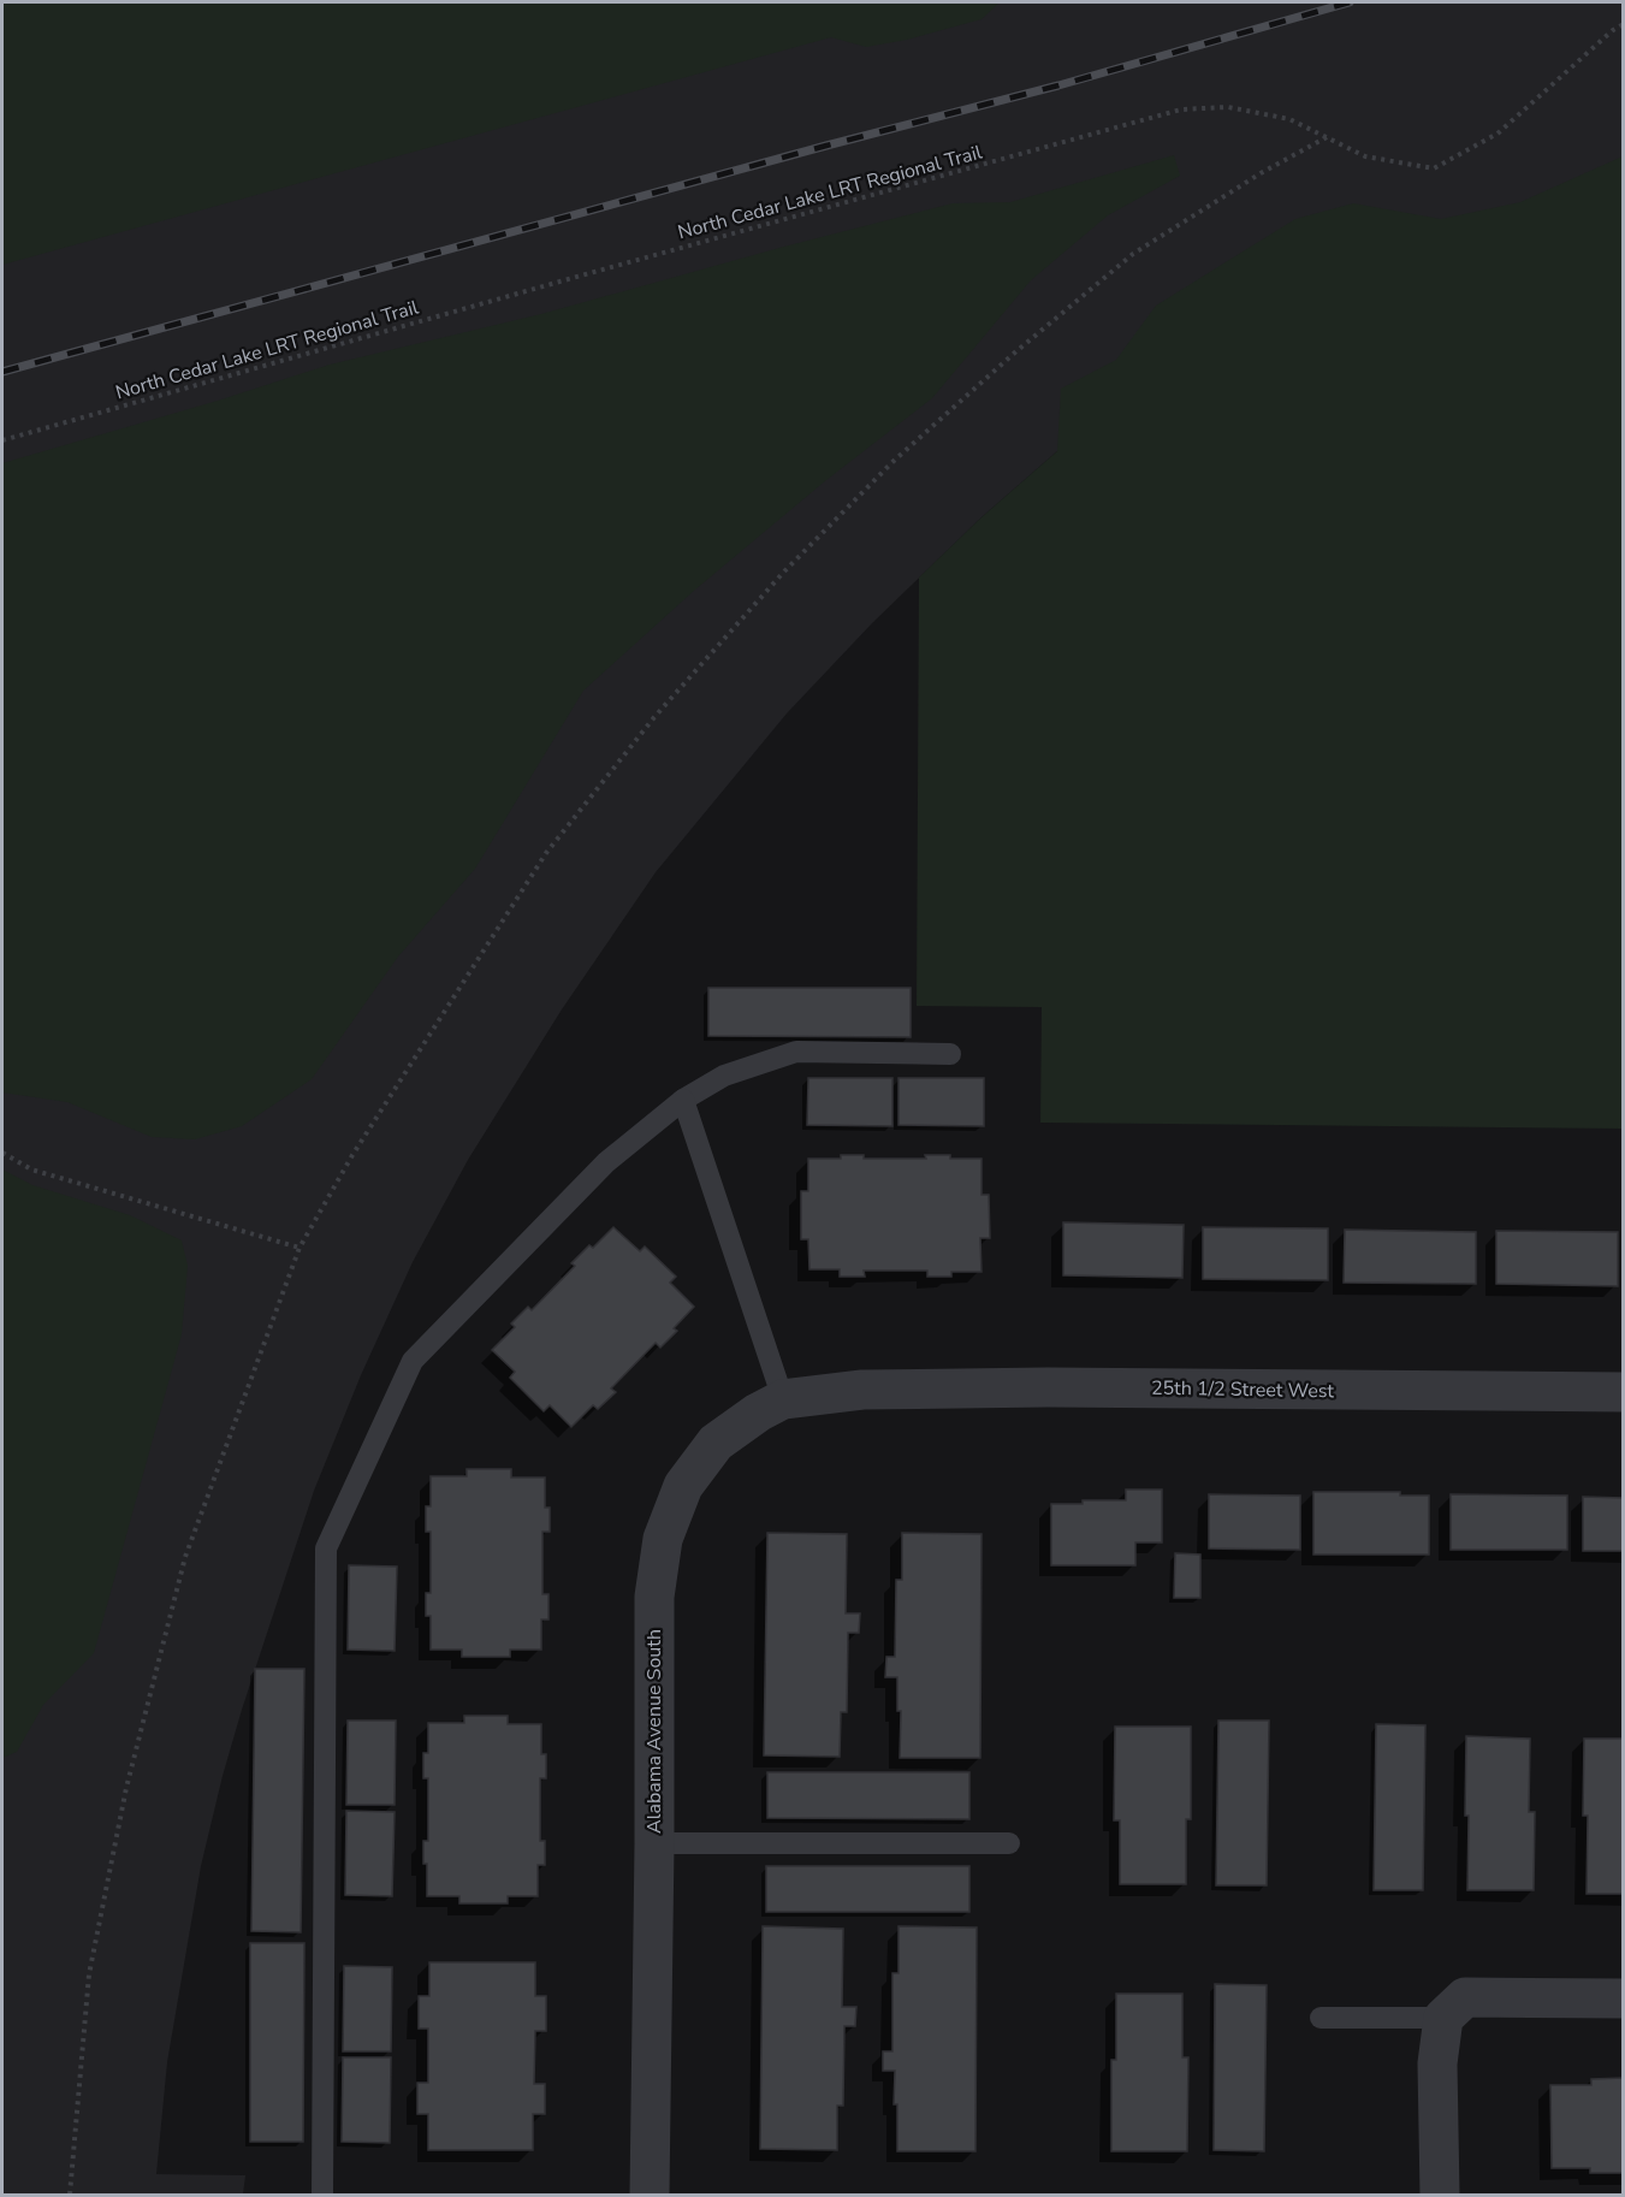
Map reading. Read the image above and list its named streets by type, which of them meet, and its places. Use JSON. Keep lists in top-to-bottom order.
{
  "streets": {
    "street": ["25th 1/2 Street West", "Alabama Avenue South"],
    "path": ["North Cedar Lake LRT Regional Trail"]
  },
  "crossings": [
    ["25th 1/2 Street West", "Alabama Avenue South"]
  ]
}
